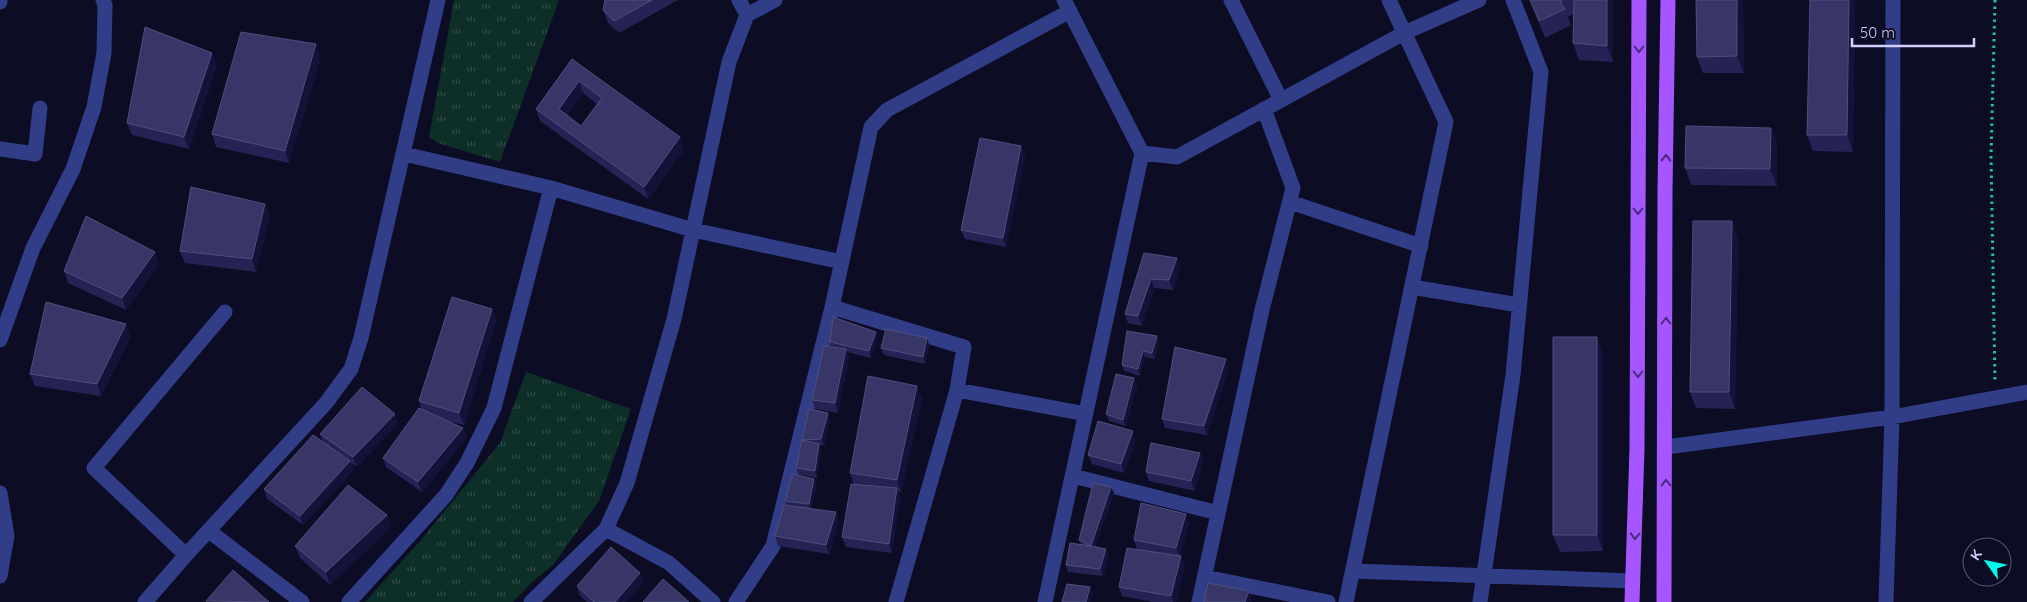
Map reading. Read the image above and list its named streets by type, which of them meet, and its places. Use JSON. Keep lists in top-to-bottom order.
{
  "scale_bar": "50 m",
  "north": "top left"
}
